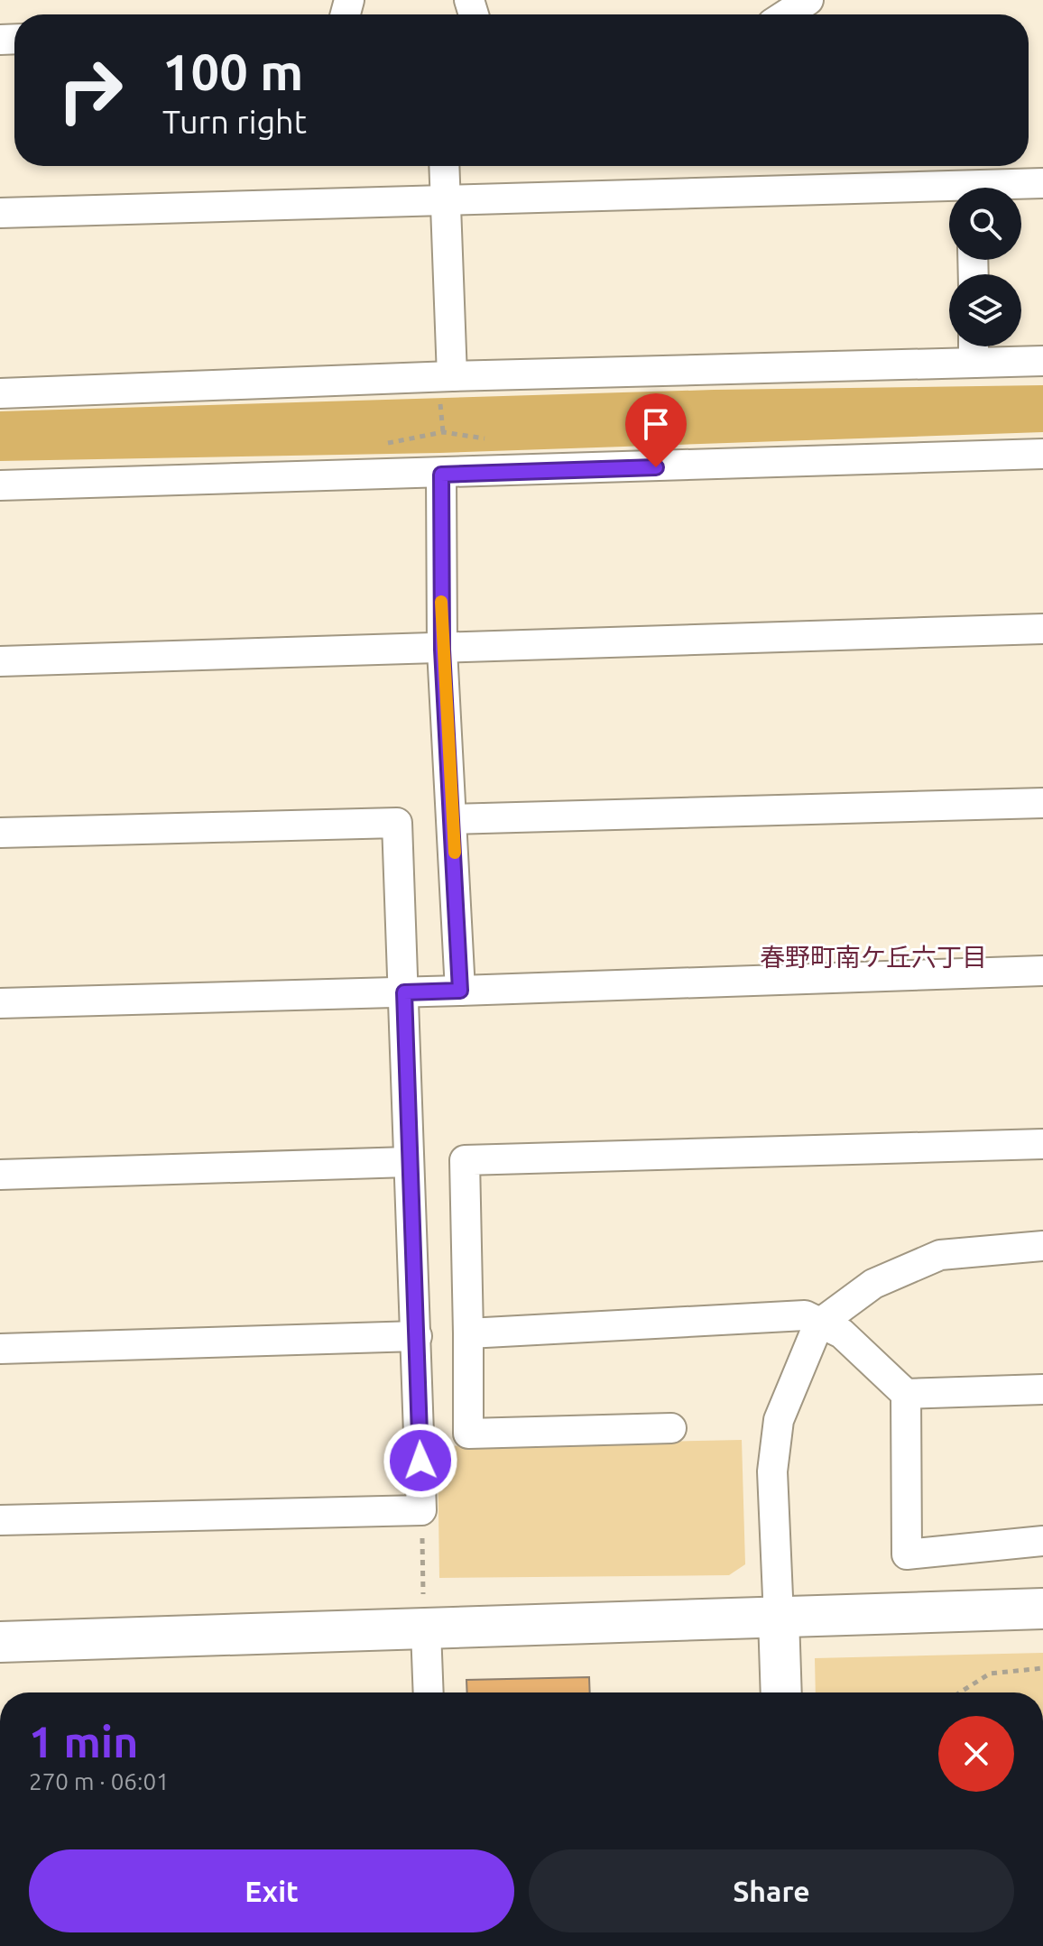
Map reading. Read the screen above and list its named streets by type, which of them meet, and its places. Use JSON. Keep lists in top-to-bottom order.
{
  "districts": ["春野町南ケ丘六丁目"],
  "page": {
    "turn": ["100 m", "Turn right"],
    "heading": ["1 min", "270 m · 06:01"],
    "buttons": ["Exit", "Share"]
  }
}
